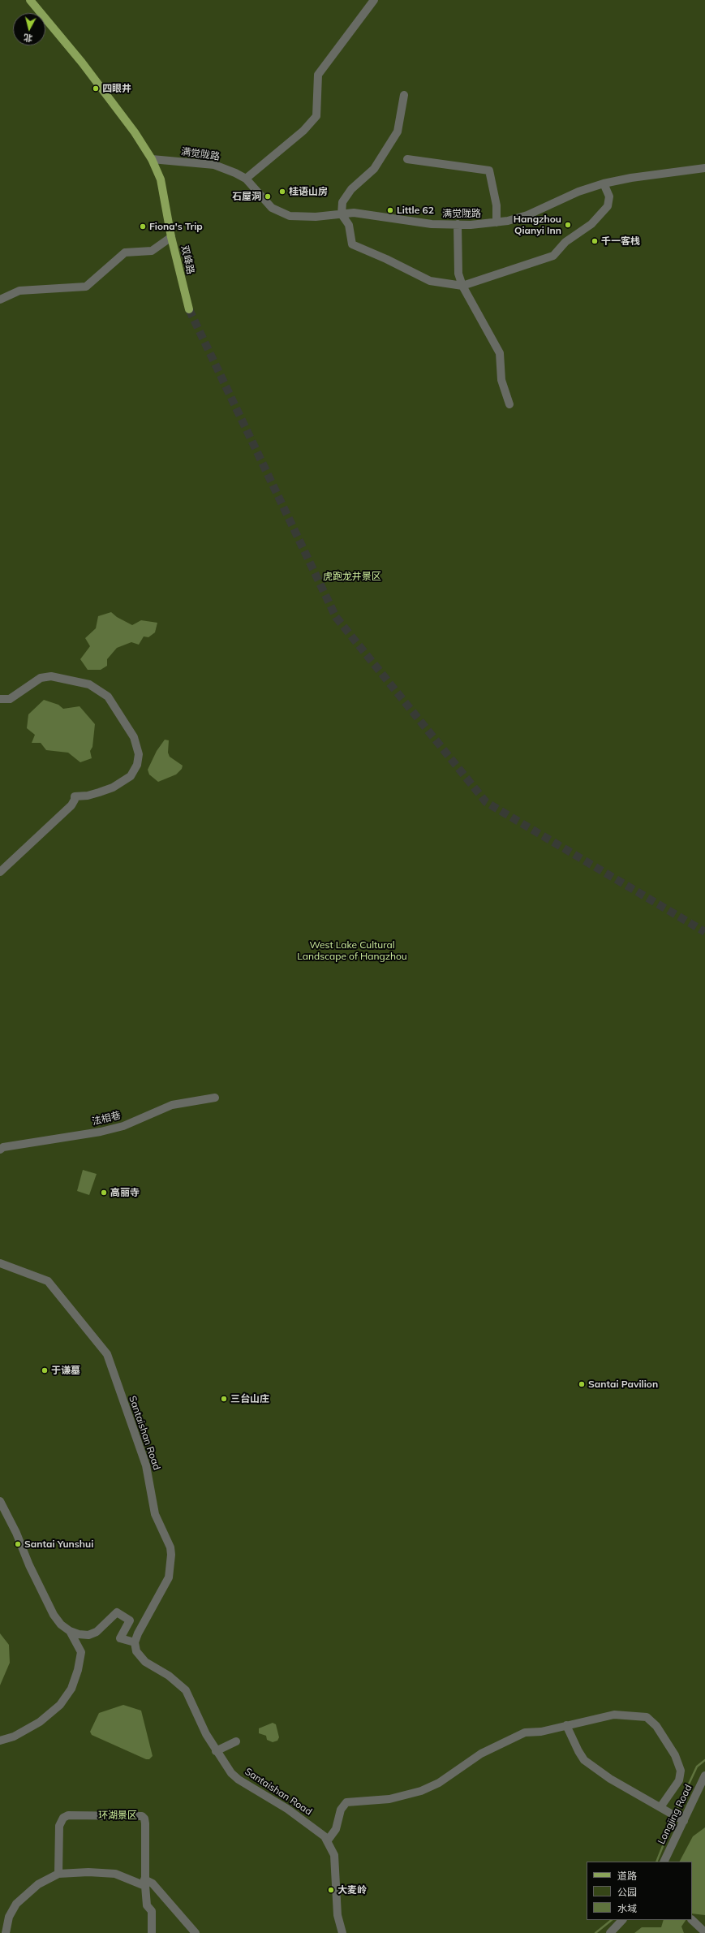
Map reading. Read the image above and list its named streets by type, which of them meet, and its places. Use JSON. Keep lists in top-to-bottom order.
{
  "streets": {
    "main road": ["双峰路"],
    "street": [
      "满觉陇路",
      "法相巷",
      "Santaishan Road",
      "Longjing Road"
    ]
  },
  "crossings": [
    ["满觉陇路", "双峰路"]
  ],
  "parks": ["虎跑龙井景区", "West Lake Cultural Landscape of Hangzhou", "环湖景区"],
  "places": [
    "四眼井",
    "桂语山房",
    "石屋洞",
    "Little 62",
    "Hangzhou Qianyi Inn",
    "Fiona's Trip",
    "千一客栈",
    "高丽寺",
    "于谦墓",
    "Santai Pavilion",
    "三台山庄",
    "Santai Yunshui",
    "大麦岭"
  ],
  "legend": ["道路", "公园", "水域"],
  "north": "bottom"
}
